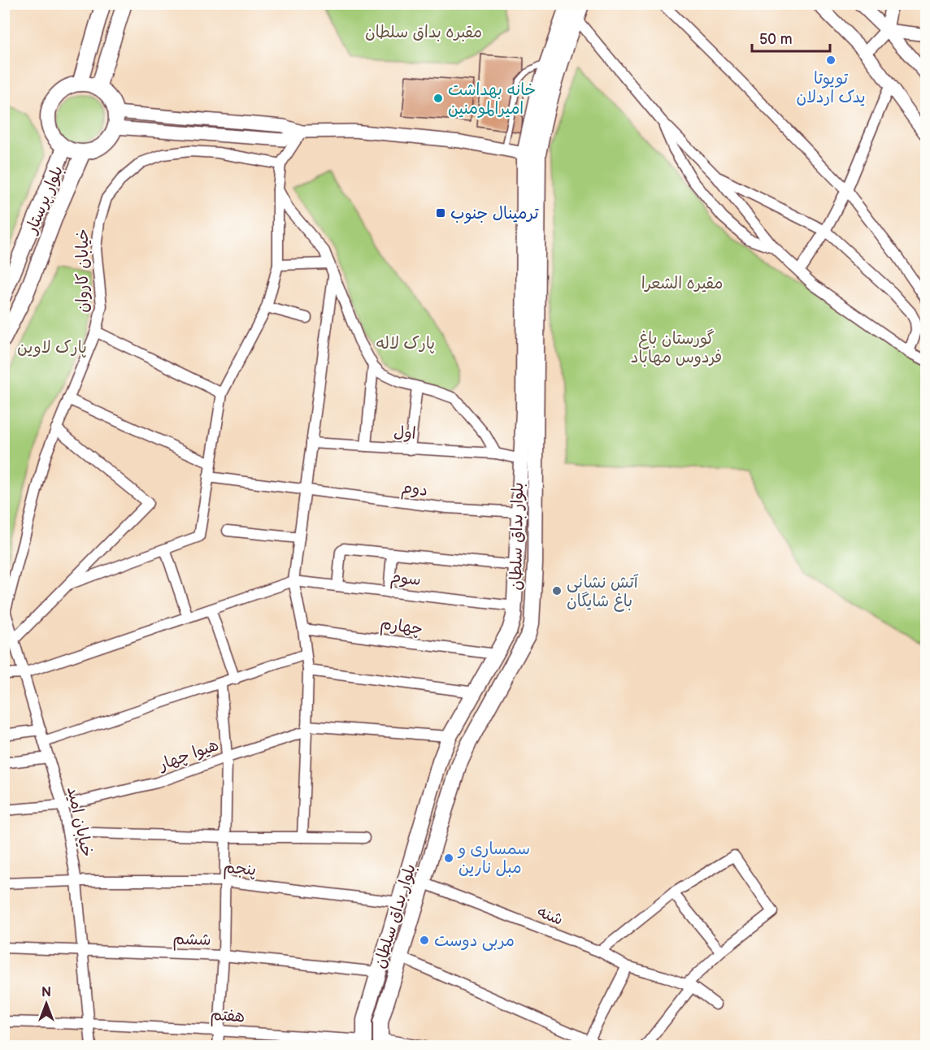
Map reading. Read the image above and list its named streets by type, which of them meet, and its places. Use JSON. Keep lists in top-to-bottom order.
{
  "streets": {
    "main road": ["بلوار پرستار", "بلوار بداق سلطان"],
    "street": [
      "خیابان کاروان",
      "اول",
      "دوم",
      "سوم",
      "چهارم",
      "هیوا چهار",
      "خیابان امید",
      "پنجم",
      "شنه",
      "ششم",
      "هفتم"
    ]
  },
  "crossings": [
    ["خیابان کاروان", "خیابان امید"],
    ["اول", "بلوار بداق سلطان"],
    ["دوم", "بلوار بداق سلطان"],
    ["بلوار بداق سلطان", "سوم"],
    ["بلوار بداق سلطان", "چهارم"],
    ["بلوار بداق سلطان", "پنجم"],
    ["بلوار بداق سلطان", "شنه"],
    ["بلوار بداق سلطان", "ششم"],
    ["بلوار بداق سلطان", "هفتم"],
    ["هیوا چهار", "خیابان امید"],
    ["خیابان امید", "پنجم"],
    ["خیابان امید", "ششم"],
    ["خیابان امید", "هفتم"]
  ],
  "parks": [
    "مقبره بداق سلطان",
    "مقیره الشعرا",
    "گورستان باغ فردوس مهاباد",
    "پارک لاله",
    "پارک لاوین"
  ],
  "places": {
    "other": [
      "تویوتا یدک اردلان",
      "خانه بهداشت امیرالمومنین",
      "آتش نشانی باغ شایگان",
      "سمساری و مبل نارین",
      "مربی دوست"
    ],
    "transit": ["ترمینال جنوب"]
  },
  "scale_bar": "50 m",
  "north": "top"
}
